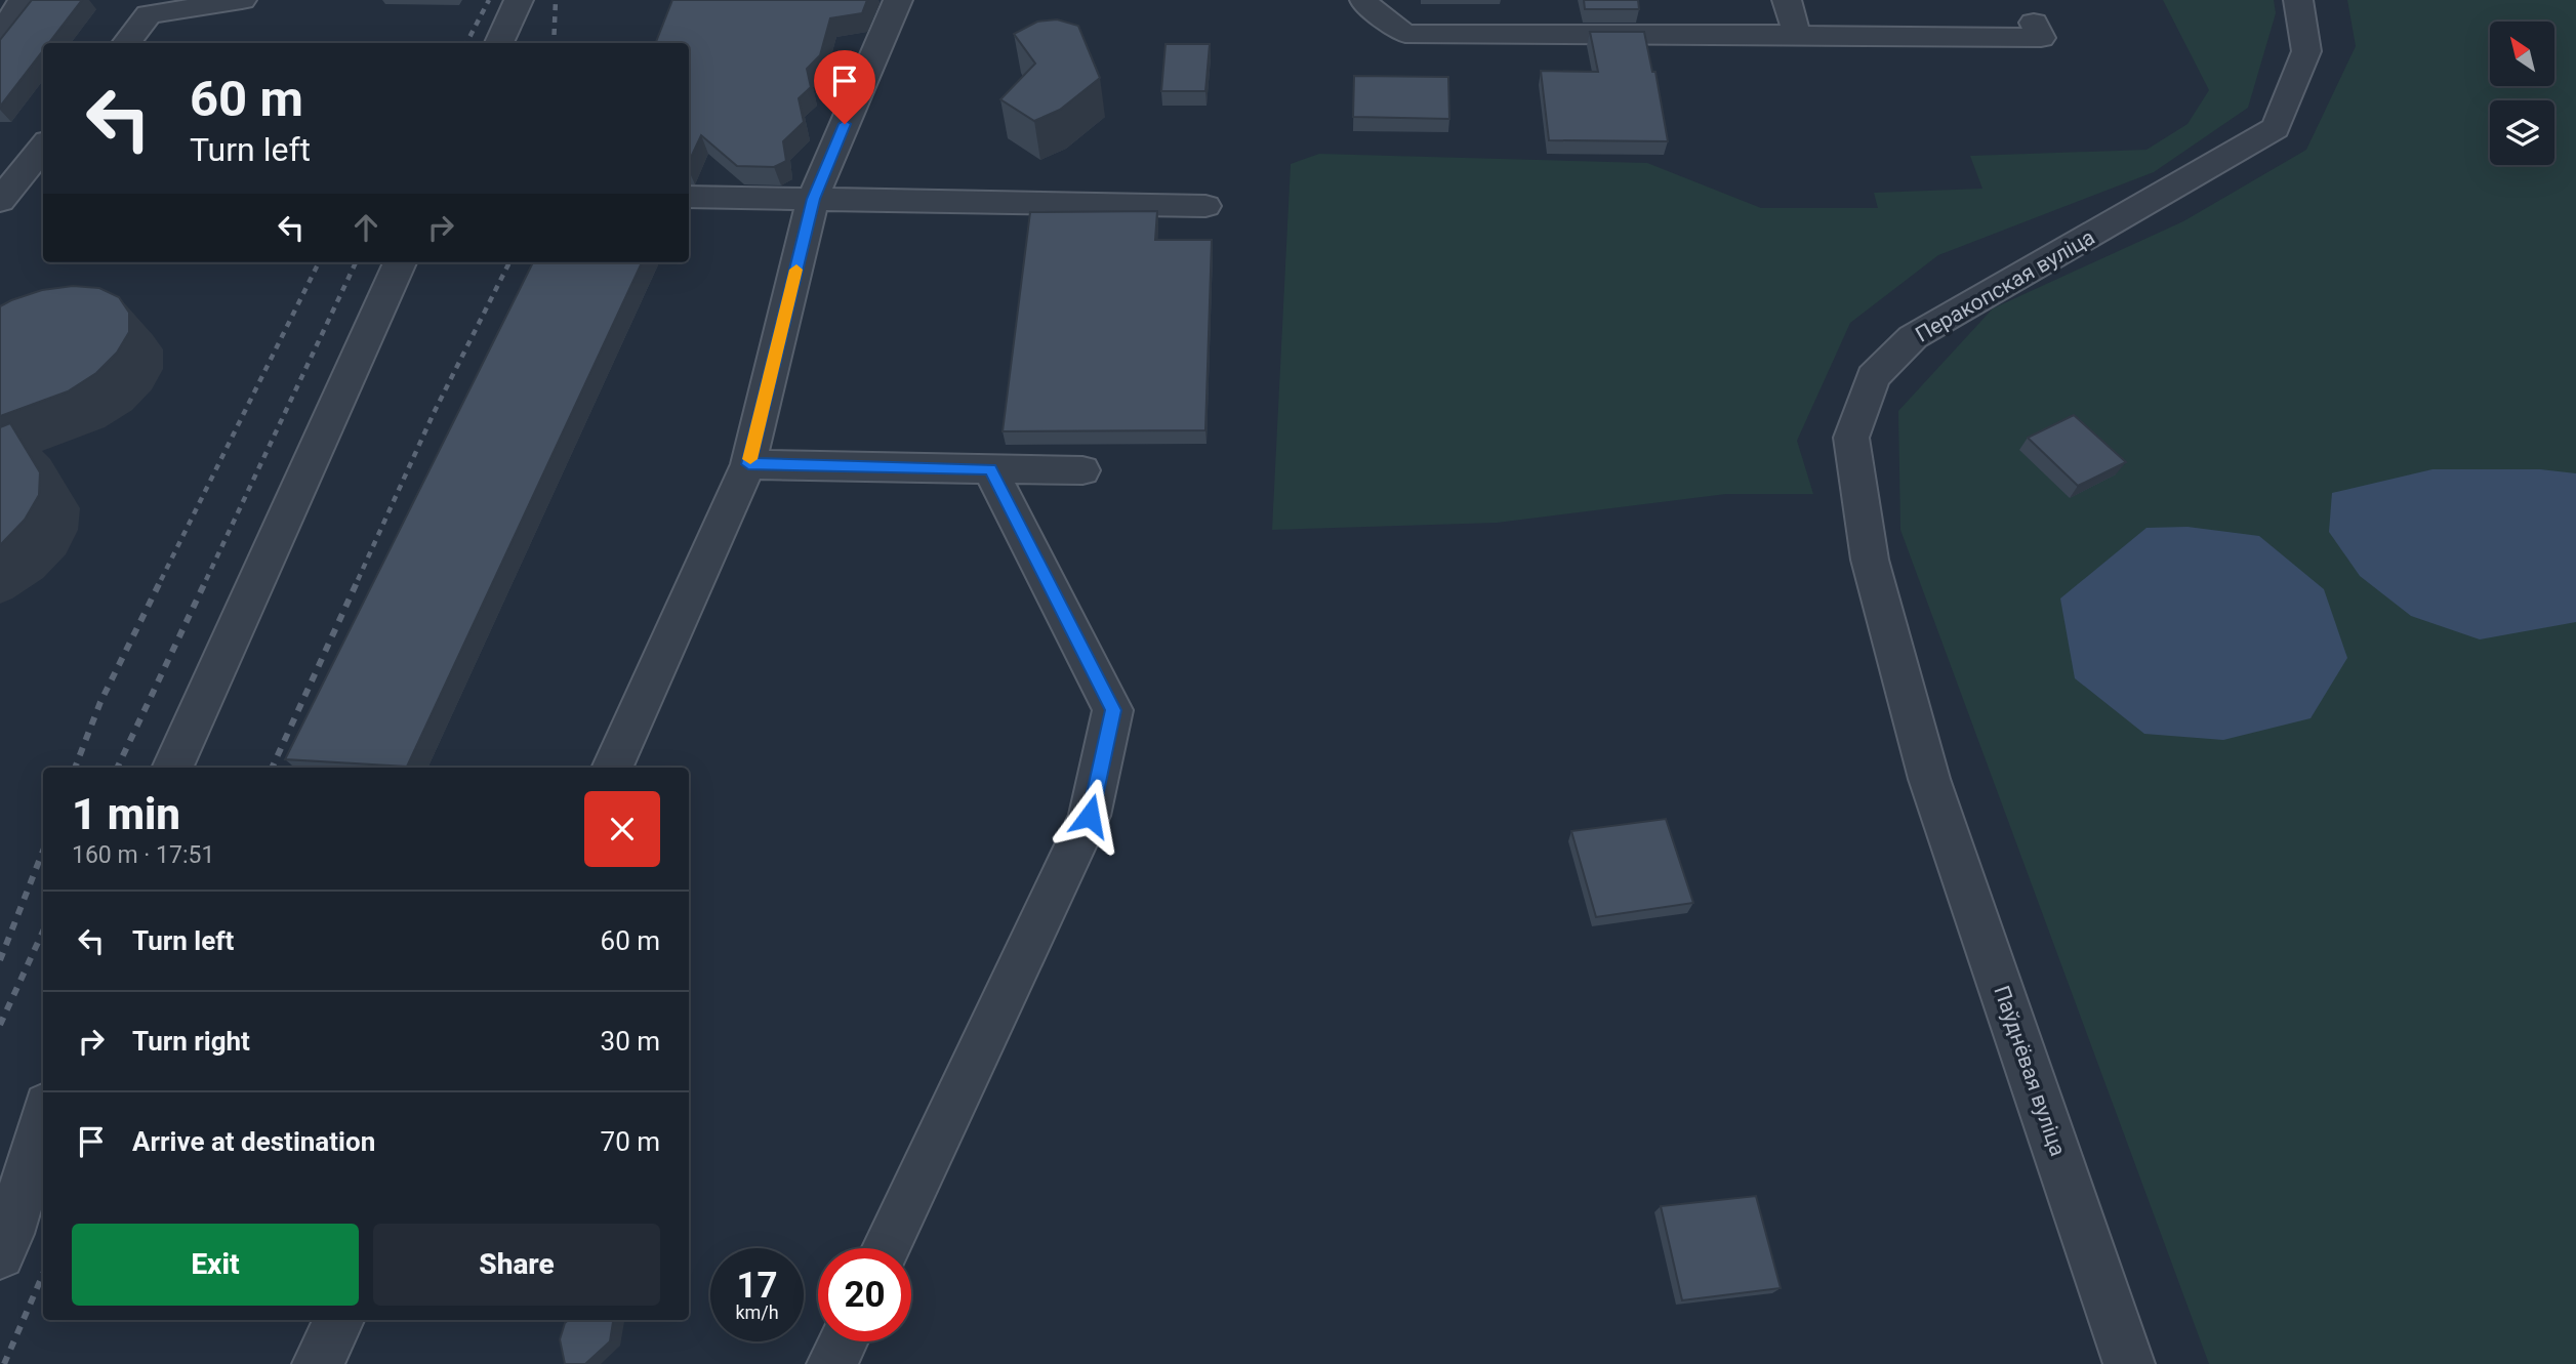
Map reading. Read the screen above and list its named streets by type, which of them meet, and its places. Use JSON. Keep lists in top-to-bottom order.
{
  "streets": {
    "street": ["Перакопская вуліца", "Паўднёвая вуліца"]
  },
  "crossings": [
    ["Перакопская вуліца", "Паўднёвая вуліца"]
  ],
  "north": "top left",
  "page": {
    "turn": ["60 m", "Turn left"],
    "heading": ["1 min", "160 m · 17:51"],
    "list": [
      {
        "name": "Turn left",
        "value": "60 m"
      },
      {
        "name": "Turn right",
        "value": "30 m"
      },
      {
        "name": "Arrive at destination",
        "value": "70 m"
      }
    ],
    "buttons": ["Exit", "Share"],
    "speed": "17 km/h",
    "limit": "20"
  }
}
